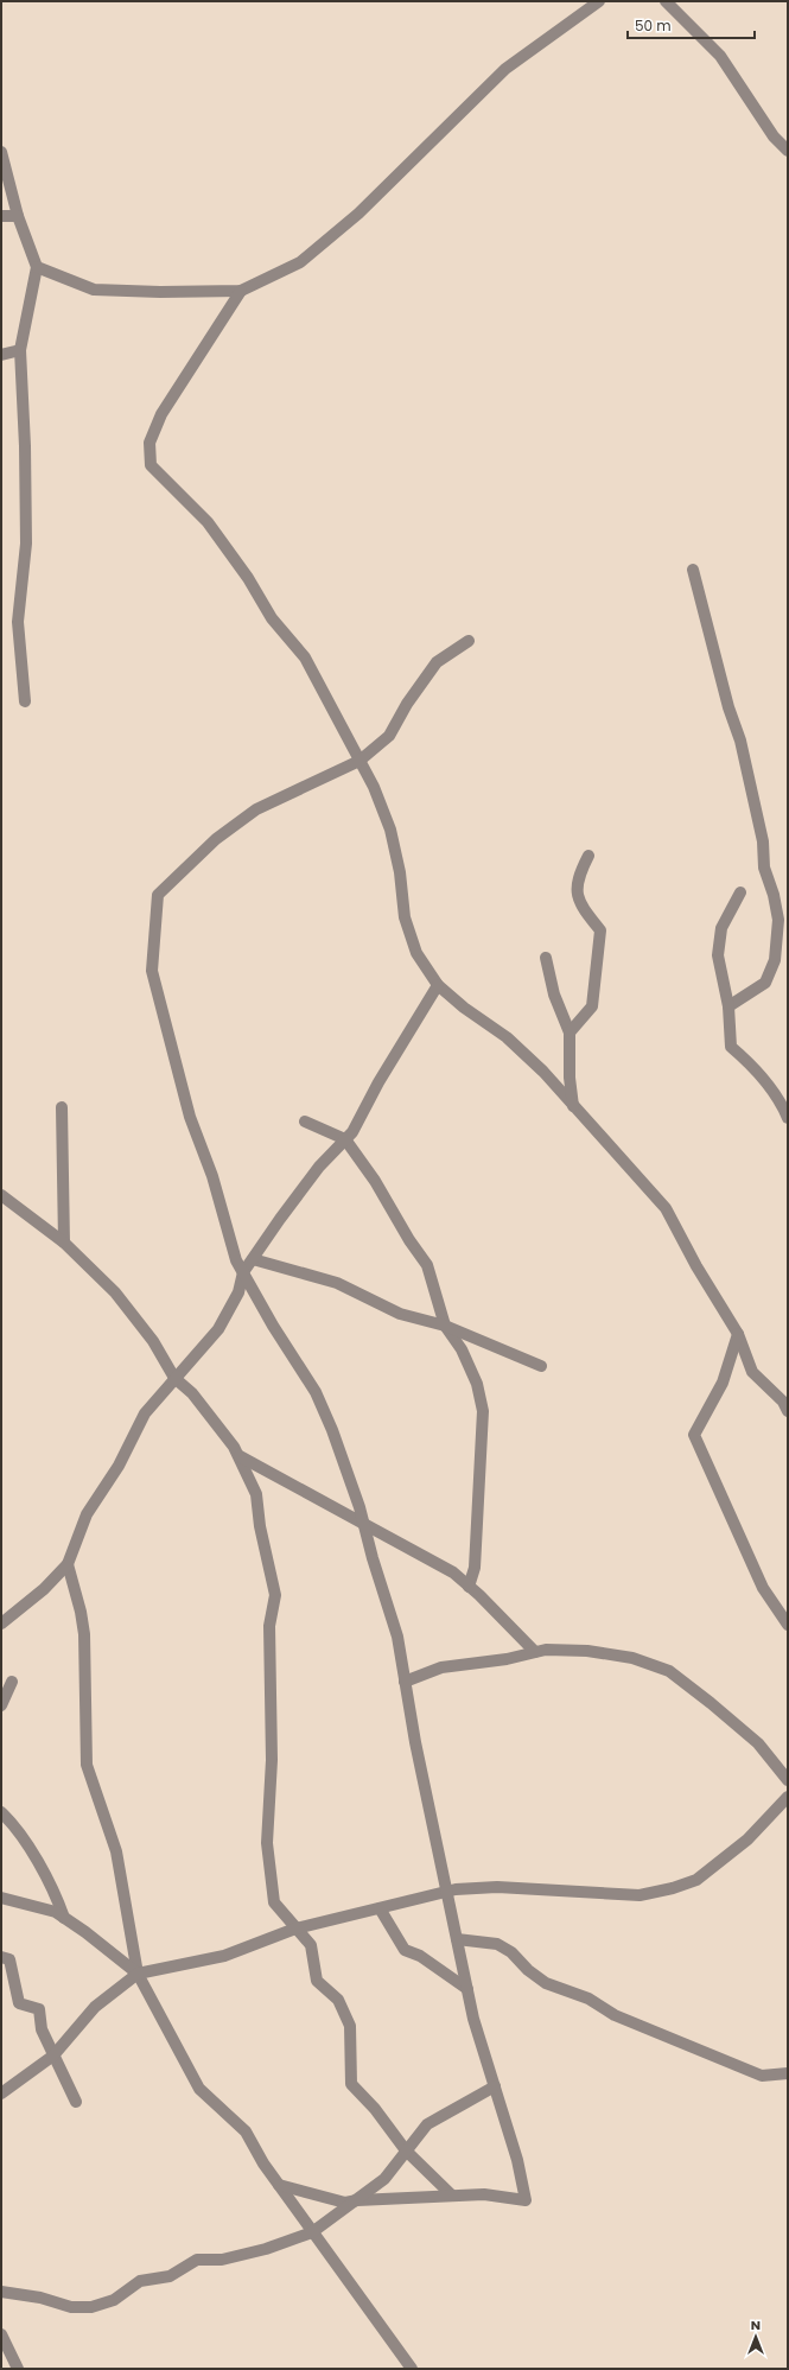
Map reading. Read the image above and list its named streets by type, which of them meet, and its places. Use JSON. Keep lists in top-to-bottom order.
{
  "scale_bar": "50 m",
  "north": "top"
}
